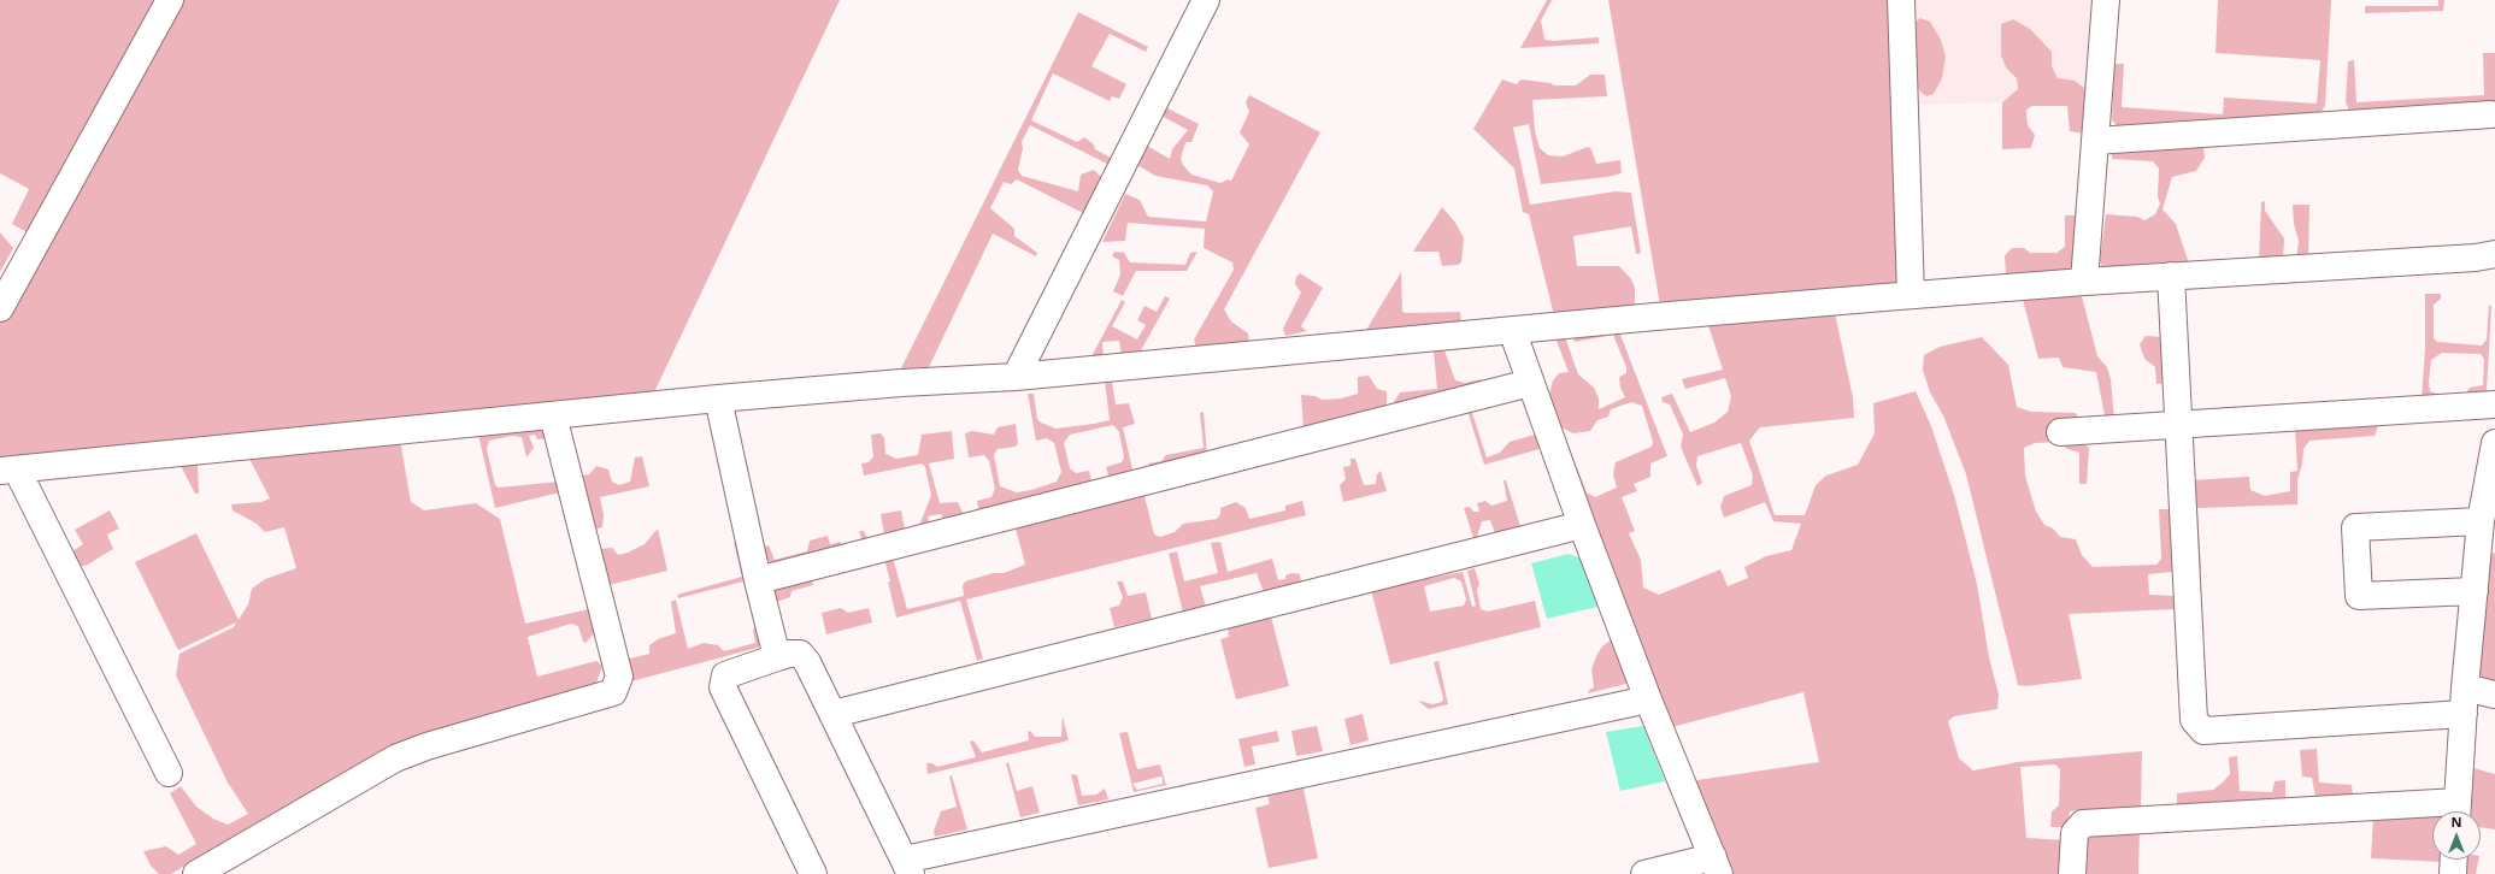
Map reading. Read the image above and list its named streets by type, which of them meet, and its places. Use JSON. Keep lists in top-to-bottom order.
{
  "north": "top"
}
